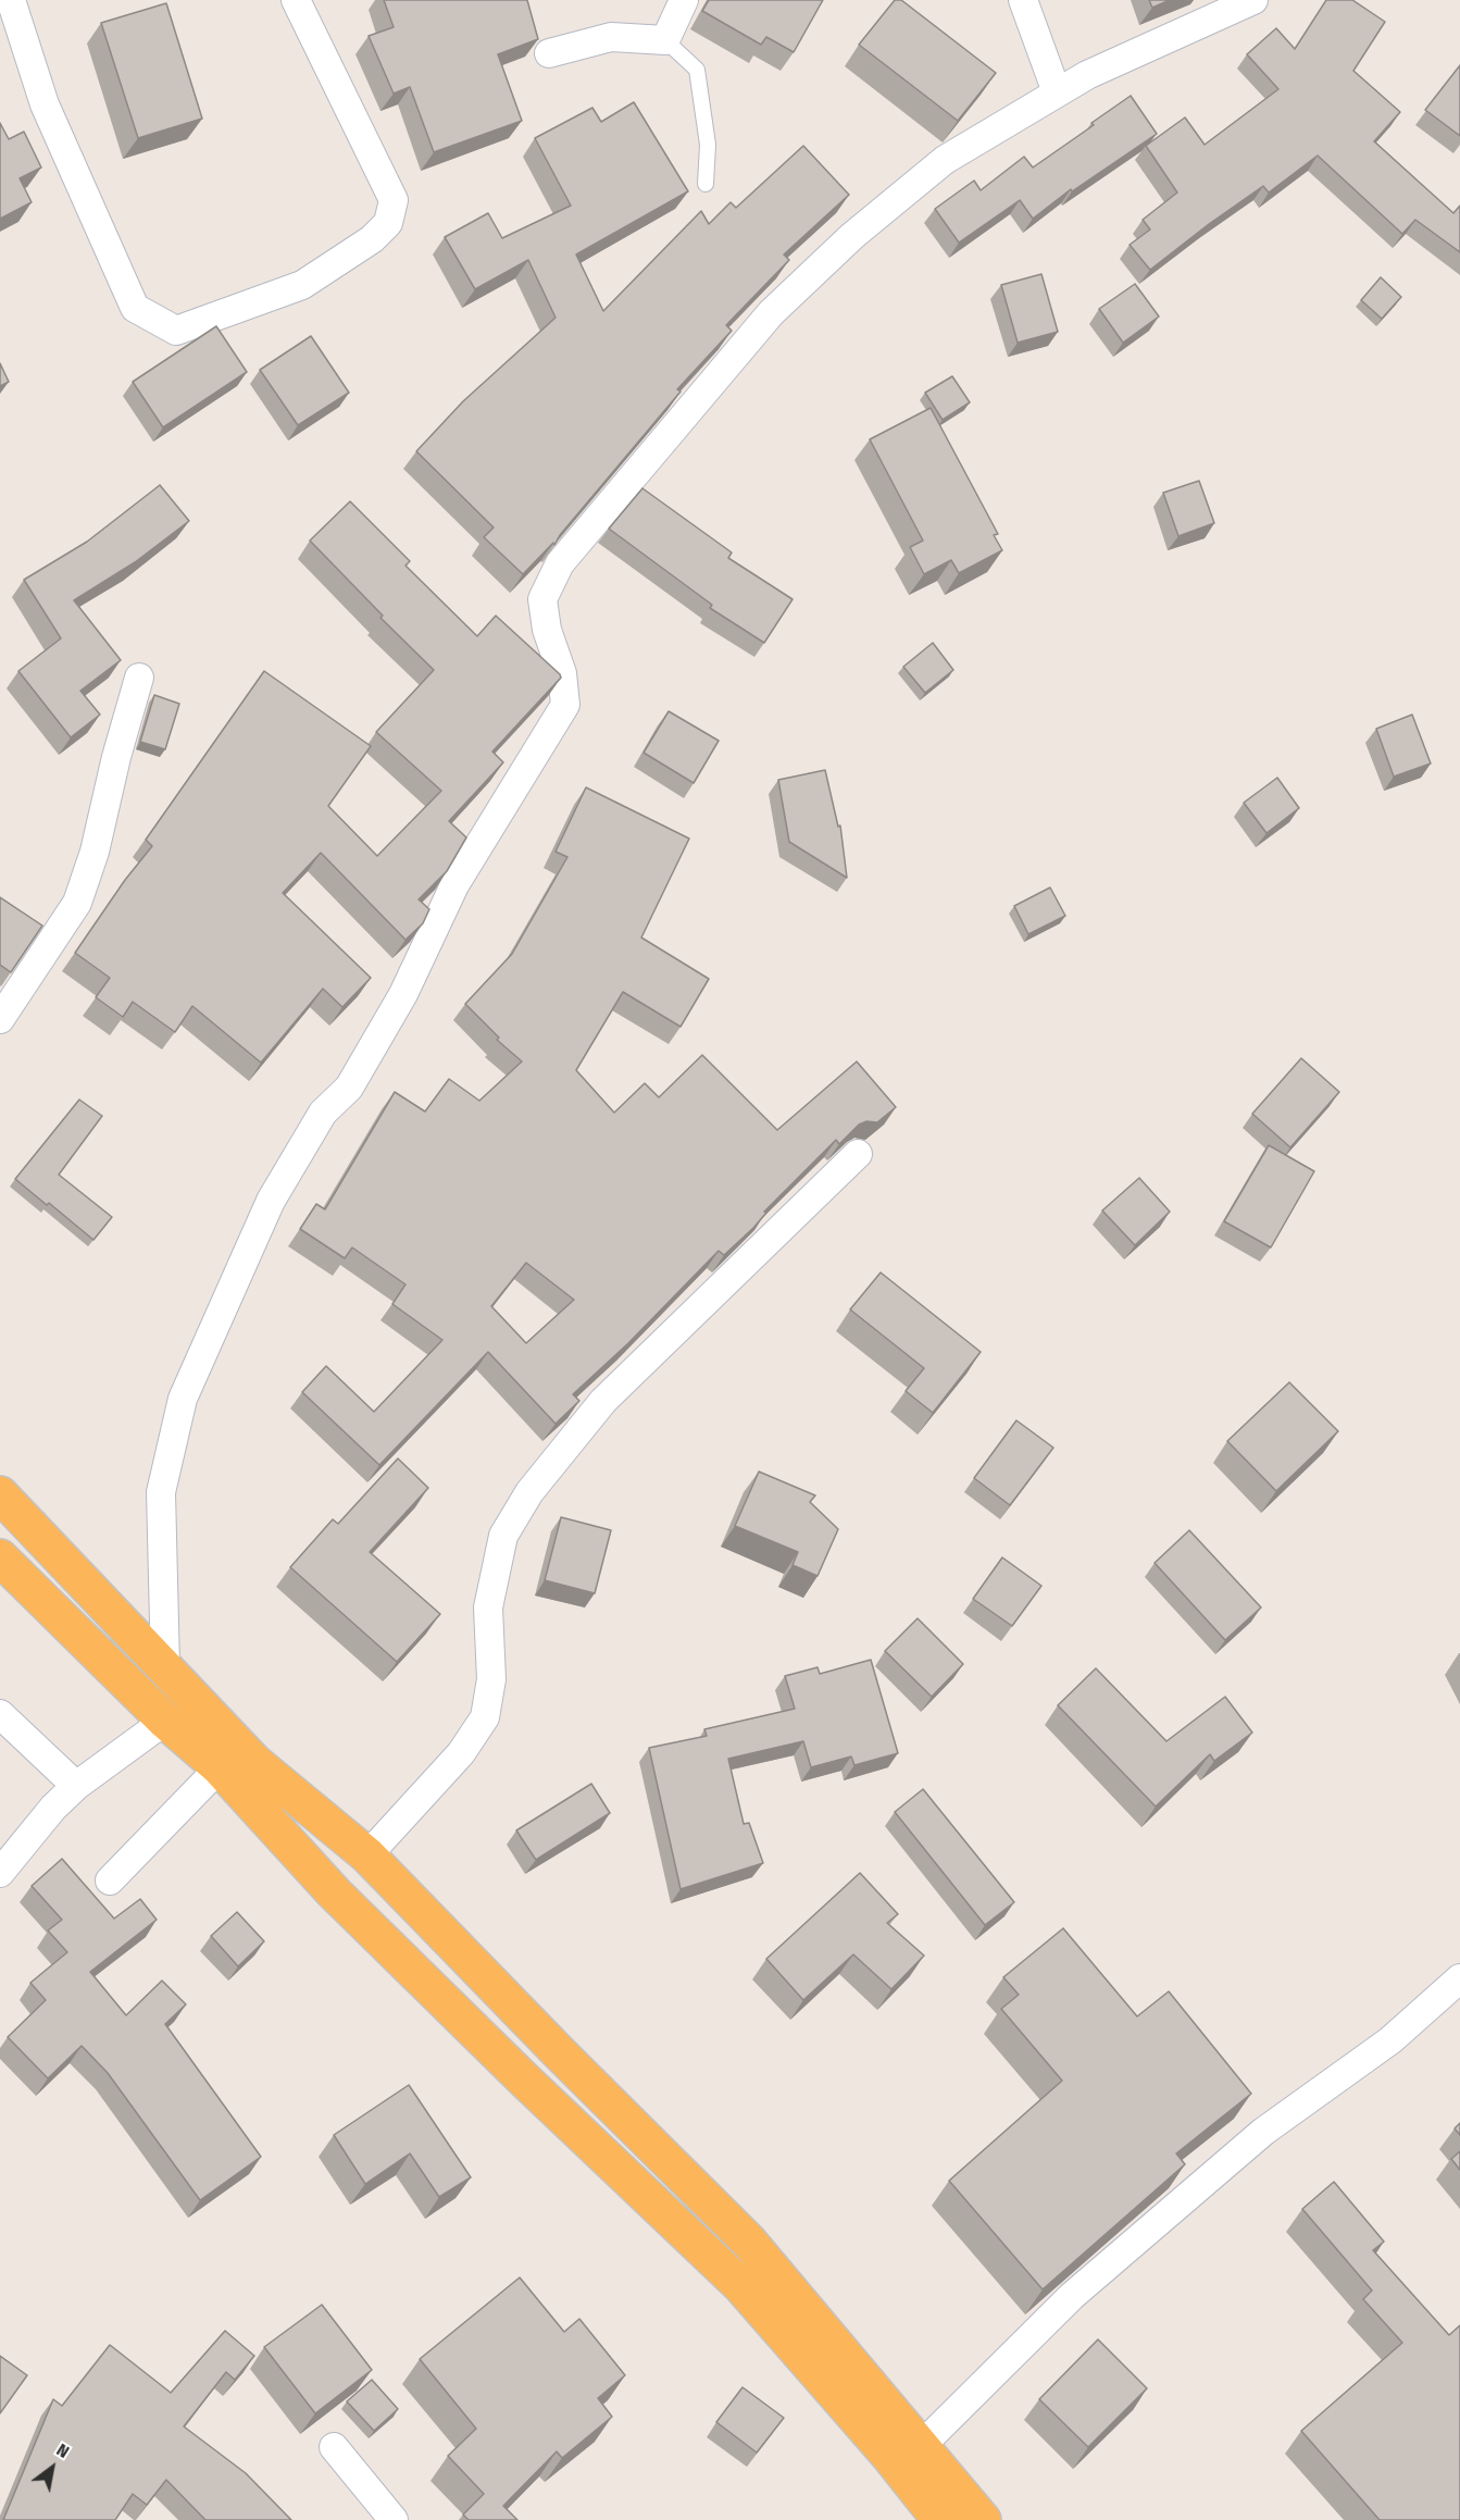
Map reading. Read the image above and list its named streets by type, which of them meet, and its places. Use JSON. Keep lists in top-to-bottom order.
{
  "north": "top right"
}
